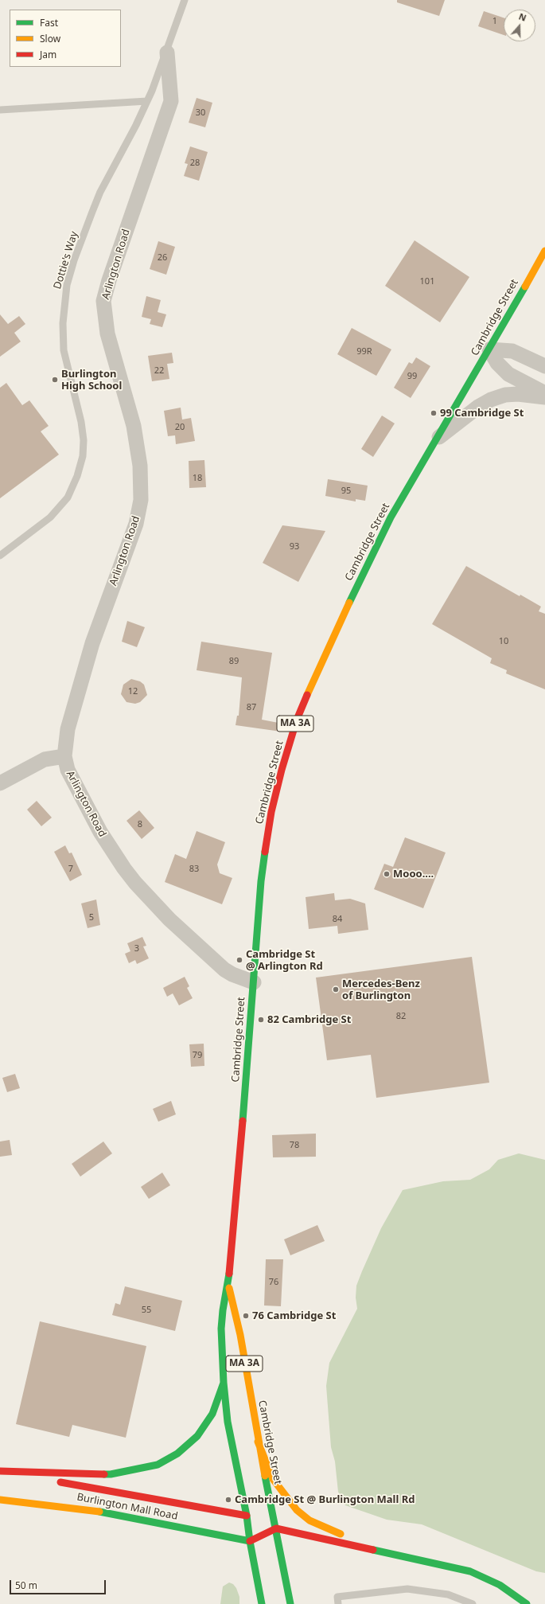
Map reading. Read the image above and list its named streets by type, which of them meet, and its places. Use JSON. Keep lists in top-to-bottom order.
{
  "streets": {
    "main road": ["Cambridge Street", "MA 3A", "Burlington Mall Road"],
    "street": ["Arlington Road"],
    "lane": ["Dottie's Way"]
  },
  "crossings": [
    ["Dottie's Way", "Arlington Road"],
    ["Arlington Road", "Cambridge Street"],
    ["Cambridge Street", "Burlington Mall Road"]
  ],
  "places": [
    "Burlington High School",
    "99 Cambridge St",
    "Mooo....",
    "Cambridge St @ Arlington Rd",
    "Mercedes-Benz of Burlington",
    "82 Cambridge St",
    "76 Cambridge St",
    "Cambridge St @ Burlington Mall Rd"
  ],
  "house_numbers": [
    "1",
    "30",
    "28",
    "26",
    "101",
    "99R",
    "22",
    "99",
    "20",
    "18",
    "95",
    "93",
    "10",
    "89",
    "12",
    "87",
    "8",
    "7",
    "83",
    "5",
    "84",
    "3",
    "82",
    "79",
    "78",
    "76",
    "55"
  ],
  "legend": ["Fast", "Slow", "Jam"],
  "scale_bar": "50 m",
  "north": "top"
}
